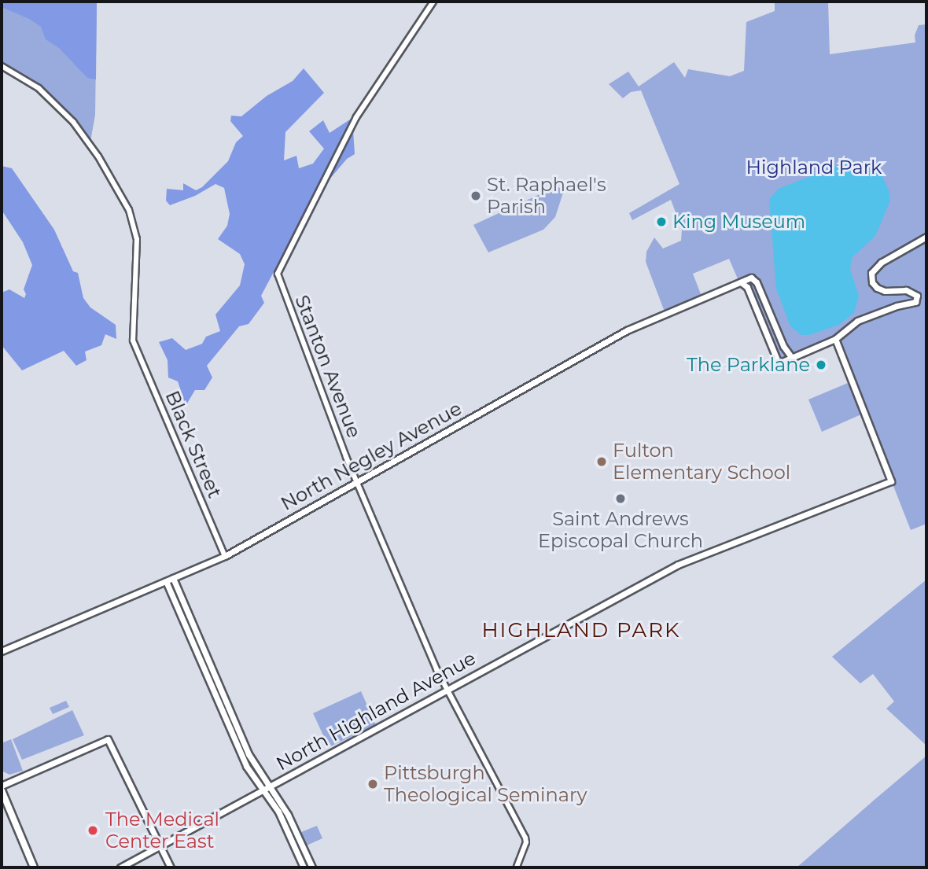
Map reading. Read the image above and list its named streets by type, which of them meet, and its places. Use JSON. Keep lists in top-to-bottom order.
{
  "streets": {
    "main road": ["North Negley Avenue", "North Highland Avenue"],
    "street": ["Stanton Avenue", "Black Street"]
  },
  "crossings": [
    ["Stanton Avenue", "North Negley Avenue"],
    ["Stanton Avenue", "North Highland Avenue"],
    ["Black Street", "North Negley Avenue"]
  ],
  "districts": ["HIGHLAND PARK"],
  "parks": ["Highland Park"],
  "places": [
    "St. Raphael's Parish",
    "King Museum",
    "The Parklane",
    "Fulton Elementary School",
    "Saint Andrews Episcopal Church",
    "Pittsburgh Theological Seminary",
    "The Medical Center East"
  ]
}
